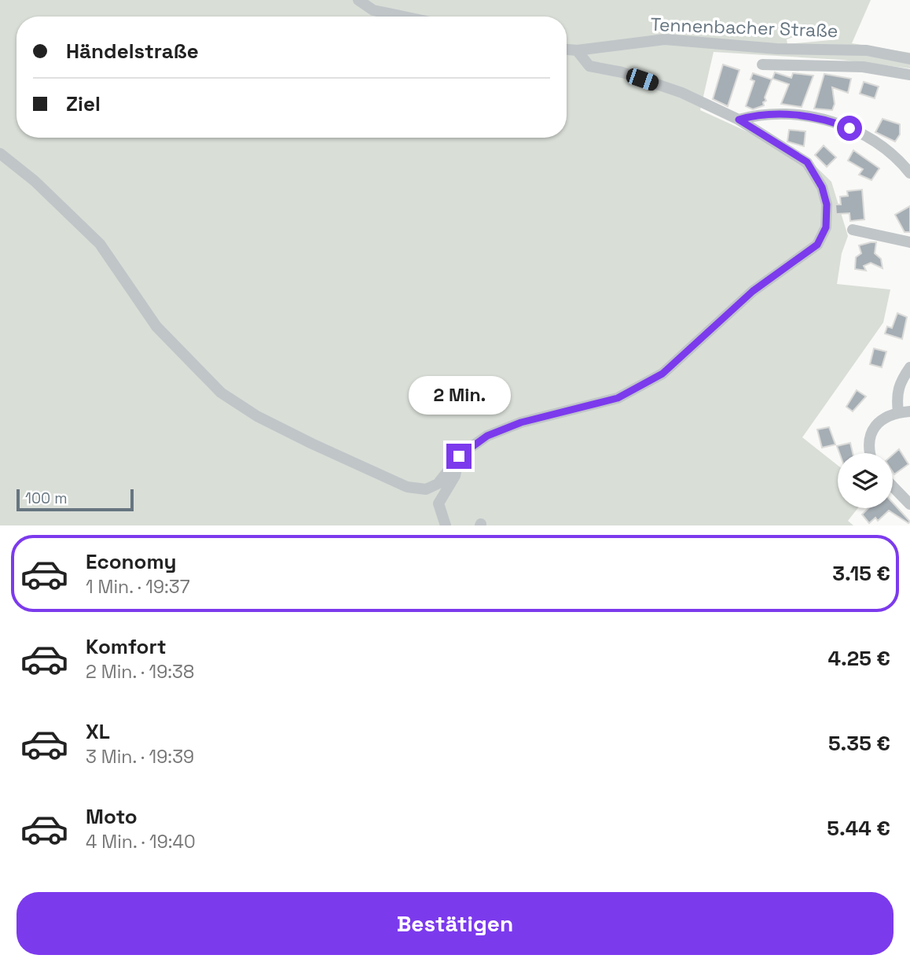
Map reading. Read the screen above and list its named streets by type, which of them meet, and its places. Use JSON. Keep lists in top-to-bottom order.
{
  "streets": {
    "street": ["Tennenbacher Straße"]
  },
  "scale_bar": "100 m",
  "page": {
    "banner": ["Händelstraße", "Ziel"],
    "bubble": "2 Min.",
    "scale": "100 m",
    "list": [
      {
        "name": "Economy",
        "note": "1 Min. · 19:37",
        "value": "3.15 €"
      },
      {
        "name": "Komfort",
        "note": "2 Min. · 19:38",
        "value": "4.25 €"
      },
      {
        "name": "XL",
        "note": "3 Min. · 19:39",
        "value": "5.35 €"
      },
      {
        "name": "Moto",
        "note": "4 Min. · 19:40",
        "value": "5.44 €"
      }
    ],
    "buttons": "Bestätigen"
  }
}
